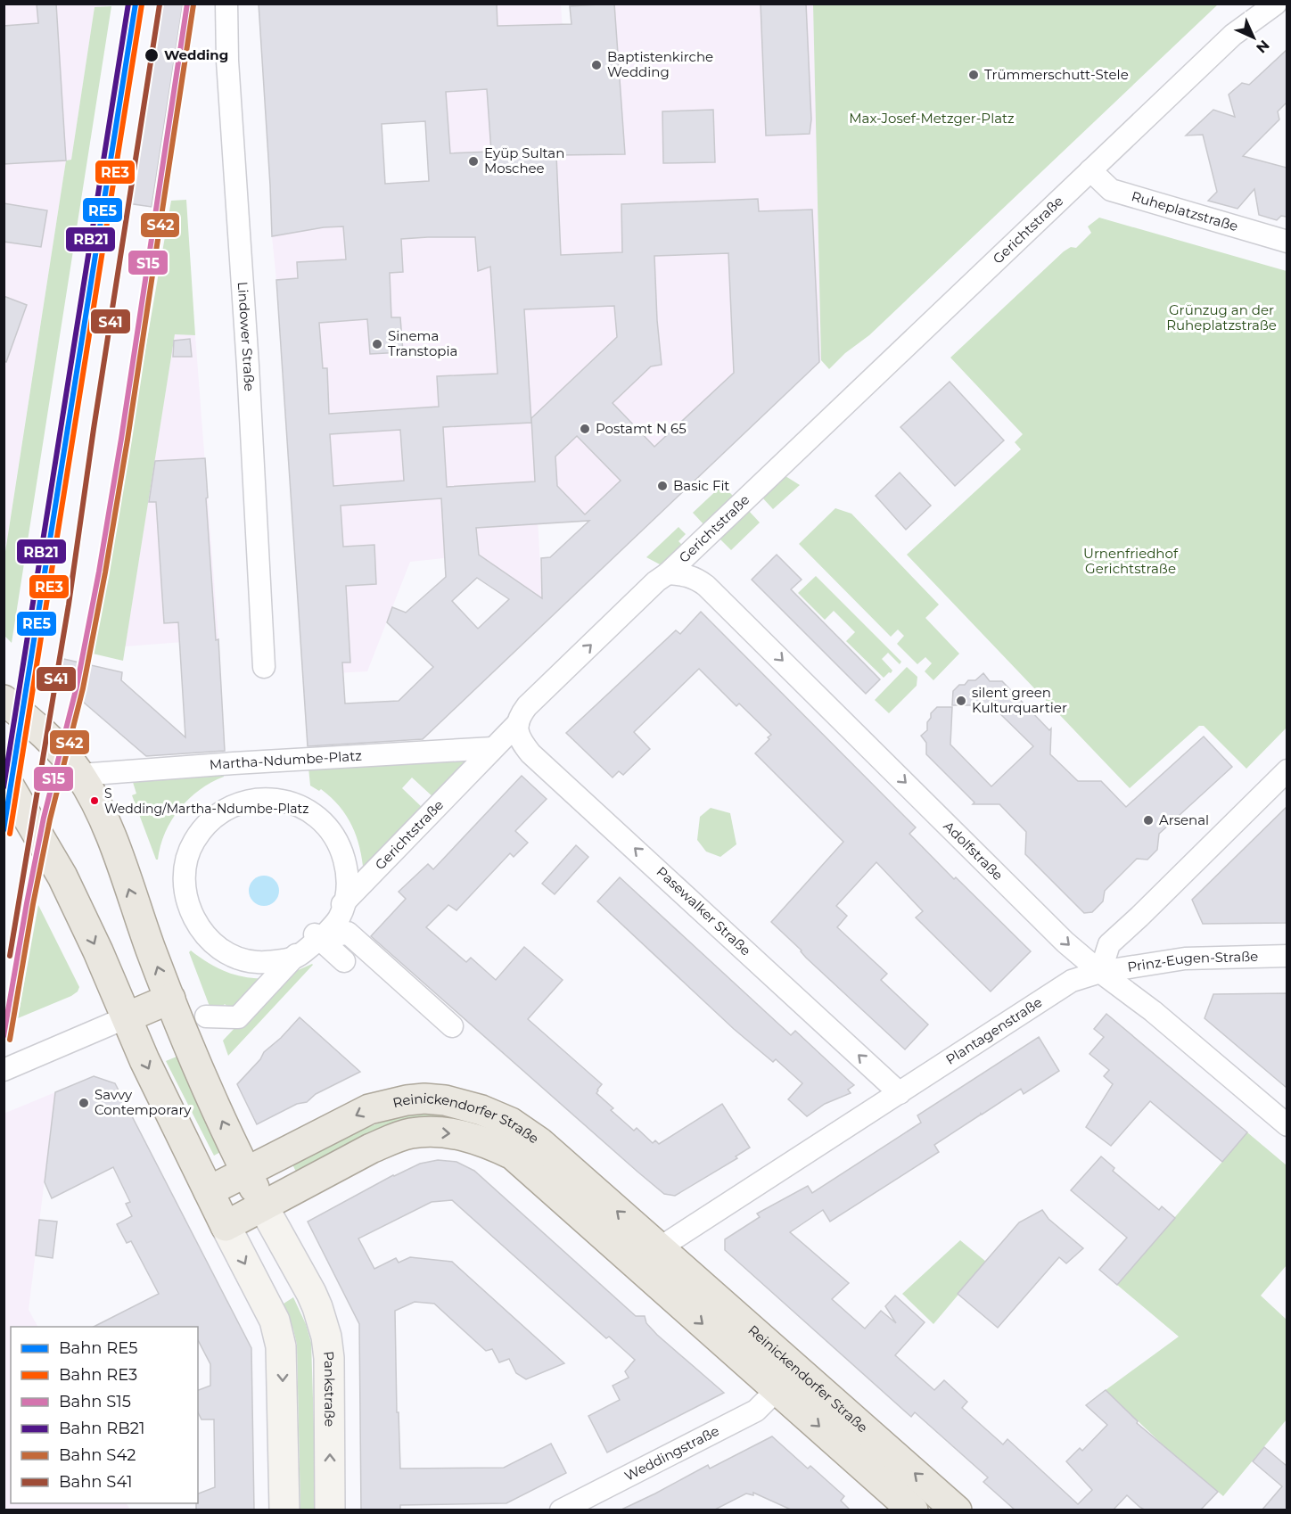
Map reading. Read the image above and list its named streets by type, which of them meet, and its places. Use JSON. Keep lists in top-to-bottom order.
{
  "streets": {
    "main road": ["Reinickendorfer Straße", "Pankstraße"],
    "street": [
      "Ruheplatzstraße",
      "Gerichtstraße",
      "Lindower Straße",
      "Martha-Ndumbe-Platz",
      "Adolfstraße",
      "Pasewalker Straße",
      "Prinz-Eugen-Straße",
      "Plantagenstraße",
      "Weddingstraße"
    ]
  },
  "crossings": [
    ["Ruheplatzstraße", "Gerichtstraße"],
    ["Gerichtstraße", "Martha-Ndumbe-Platz"],
    ["Gerichtstraße", "Adolfstraße"],
    ["Gerichtstraße", "Pasewalker Straße"],
    ["Adolfstraße", "Prinz-Eugen-Straße"],
    ["Adolfstraße", "Plantagenstraße"],
    ["Pasewalker Straße", "Plantagenstraße"],
    ["Prinz-Eugen-Straße", "Plantagenstraße"],
    ["Plantagenstraße", "Reinickendorfer Straße"],
    ["Reinickendorfer Straße", "Pankstraße"],
    ["Reinickendorfer Straße", "Weddingstraße"]
  ],
  "one_way": ["Adolfstraße", "Pasewalker Straße"],
  "parks": ["Max-Josef-Metzger-Platz", "Grünzug an der Ruheplatzstraße", "Urnenfriedhof Gerichtstraße"],
  "places": [
    "Wedding",
    "Baptistenkirche Wedding",
    "Trümmerschutt-Stele",
    "Eyüp Sultan Moschee",
    "Sinema Transtopia",
    "Postamt N 65",
    "Basic Fit",
    "silent green Kulturquartier",
    "S Wedding/Martha-Ndumbe-Platz",
    "Arsenal",
    "Savvy Contemporary"
  ],
  "lines": [
    "rail line RE5",
    "rail line S15",
    "rail line RB21",
    "rail line RE3",
    "rail line S42",
    "rail line S41"
  ],
  "legend": [
    "Bahn RE5",
    "Bahn RE3",
    "Bahn S15",
    "Bahn RB21",
    "Bahn S42",
    "Bahn S41"
  ],
  "north": "bottom right"
}
